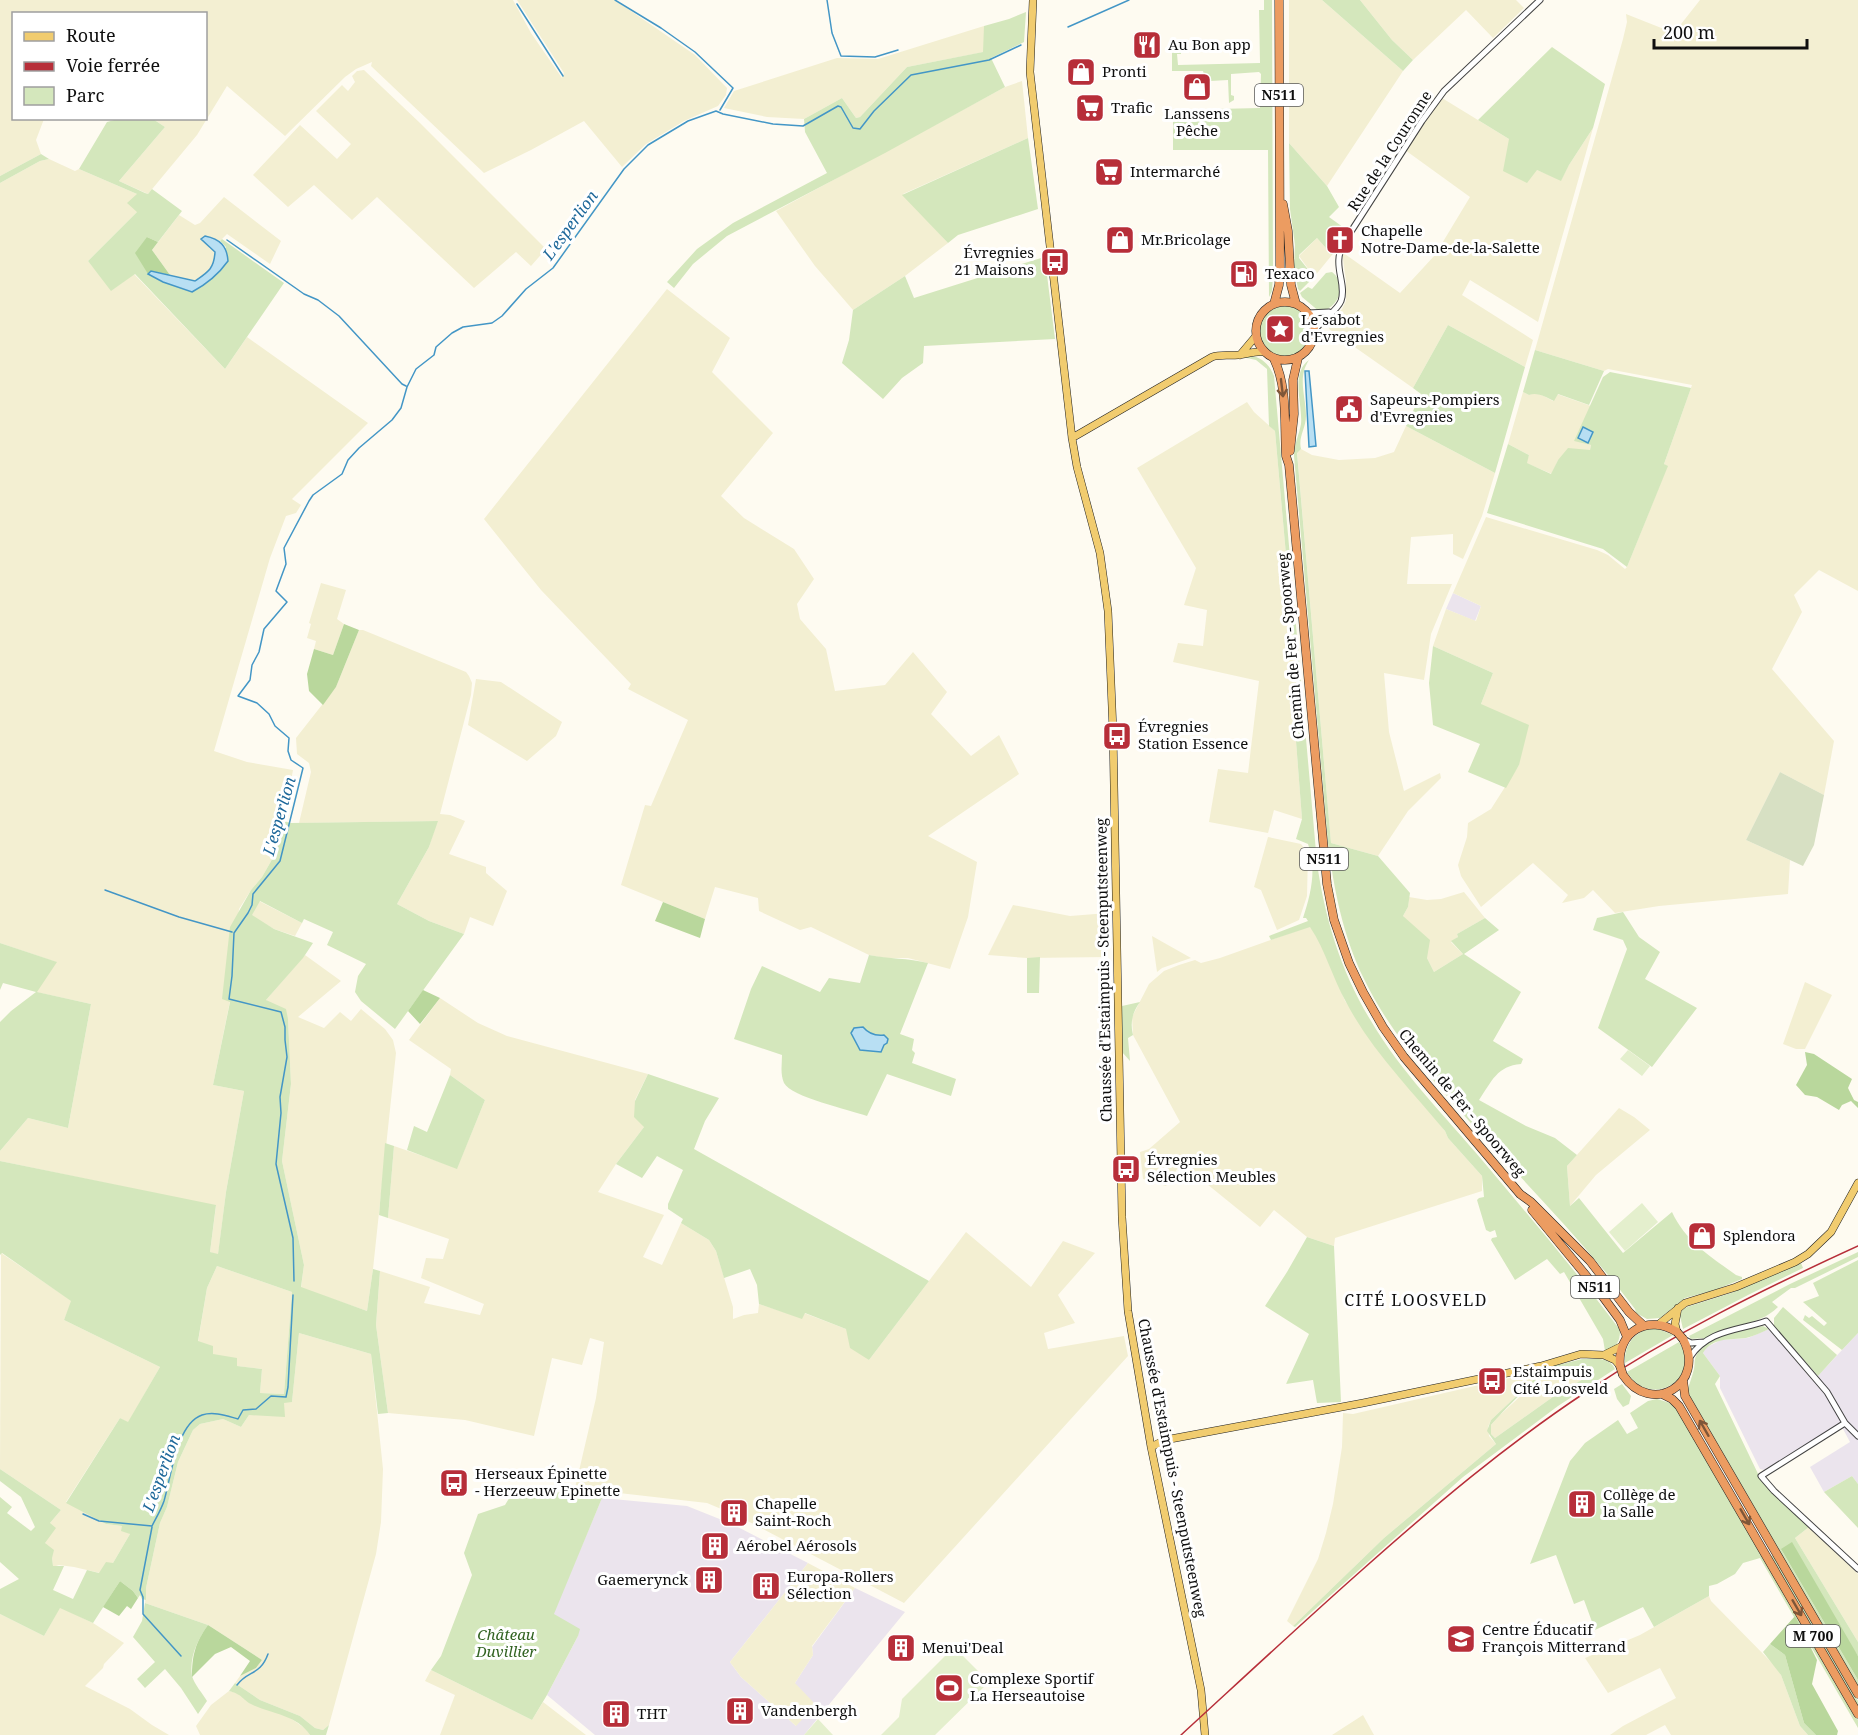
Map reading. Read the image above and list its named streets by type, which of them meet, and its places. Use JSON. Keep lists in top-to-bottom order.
{
  "streets": {
    "highway": ["N511", "Chemin de Fer - Spoorweg", "M 700"],
    "main road": ["Chaussée d'Estaimpuis - Steenputsteenweg"],
    "street": ["Rue de la Couronne"]
  },
  "crossings": [
    ["N511", "Rue de la Couronne"],
    ["N511", "Chemin de Fer - Spoorweg"],
    ["N511", "M 700"],
    ["Rue de la Couronne", "Chemin de Fer - Spoorweg"],
    ["Chemin de Fer - Spoorweg", "M 700"]
  ],
  "districts": ["CITÉ LOOSVELD"],
  "water": ["L'esperlion"],
  "parks": ["Château Duvillier"],
  "places": {
    "restaurant": ["Au Bon app"],
    "shop": [
      "Pronti",
      "Lanssens Pêche",
      "Mr.Bricolage",
      "Splendora"
    ],
    "supermarket": ["Trafic", "Intermarché"],
    "church": ["Chapelle Notre-Dame-de-la-Salette"],
    "bus stop": [
      "Évregnies 21 Maisons",
      "Évregnies Station Essence",
      "Évregnies Sélection Meubles",
      "Estaimpuis Cité Loosveld",
      "Herseaux Épinette - Herzeeuw Epinette"
    ],
    "fuel station": ["Texaco"],
    "place": ["Le sabot d'Evregnies"],
    "public building": ["Sapeurs-Pompiers d'Evregnies"],
    "building": [
      "Collège de la Salle",
      "Chapelle Saint-Roch",
      "Aérobel Aérosols",
      "Gaemerynck",
      "Europa-Rollers Sélection",
      "Menui'Deal",
      "Vandenbergh",
      "THT"
    ],
    "school or university": ["Centre Éducatif François Mitterrand"],
    "sports": ["Complexe Sportif La Herseautoise"]
  },
  "legend": ["Route", "Voie ferrée", "Parc"],
  "scale_bar": "200 m"
}
